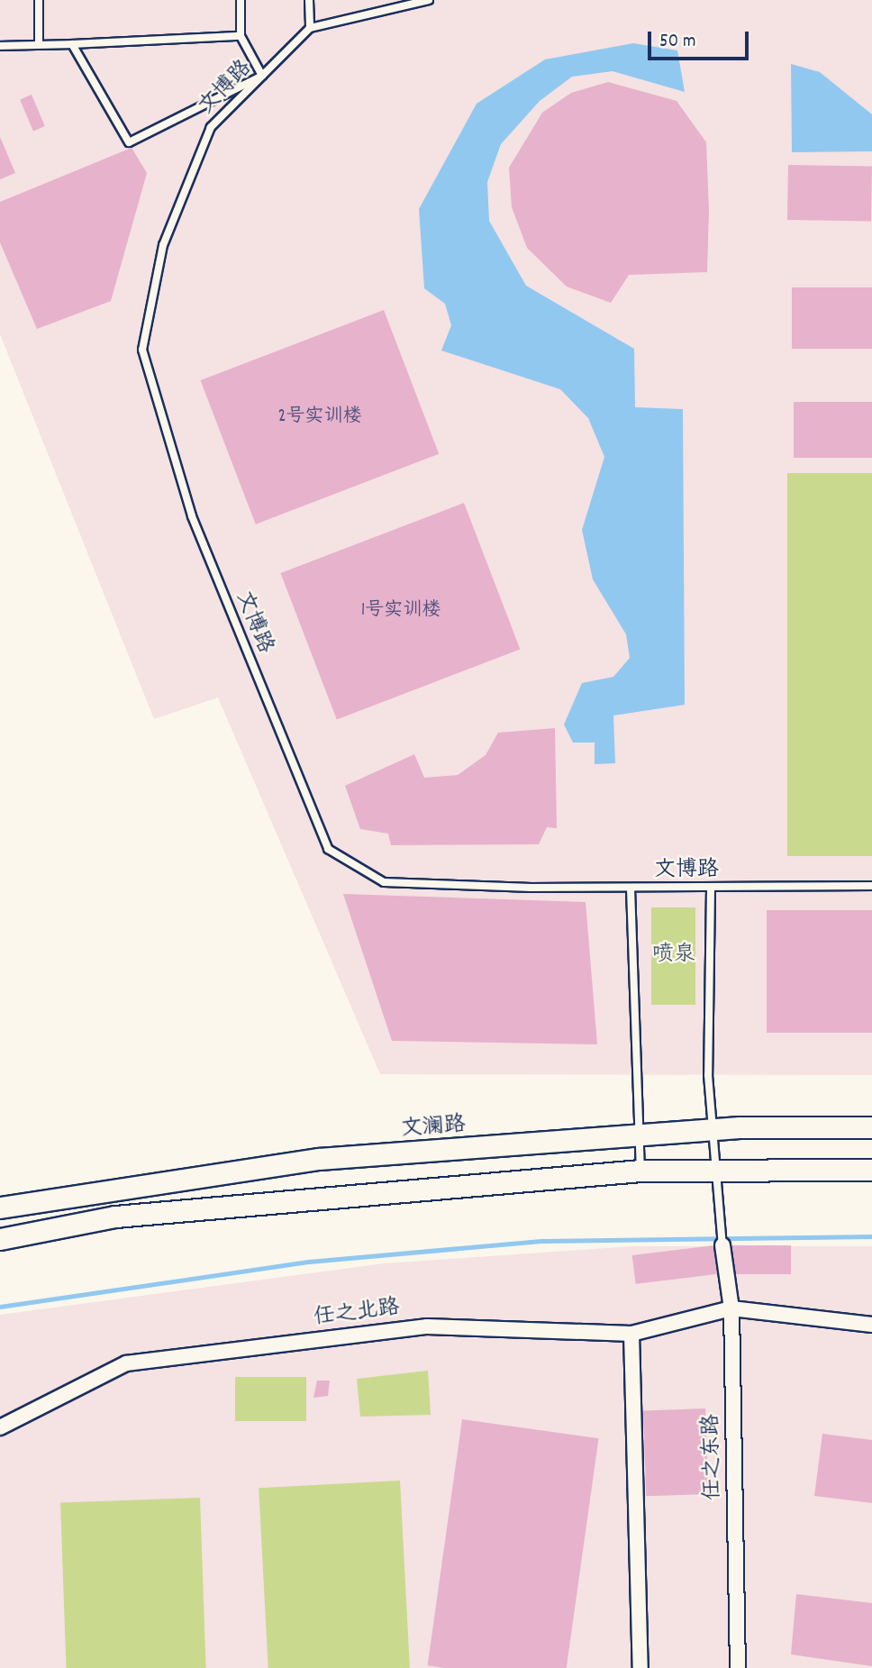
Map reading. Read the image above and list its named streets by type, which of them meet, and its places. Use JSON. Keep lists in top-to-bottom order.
{
  "streets": {
    "main road": ["文澜路"],
    "street": ["任之北路", "任之东路"],
    "lane": ["文博路"]
  },
  "crossings": [
    ["任之北路", "任之东路"]
  ],
  "parks": ["喷泉"],
  "house_numbers": ["2号实训楼", "1号实训楼"],
  "scale_bar": "50 m"
}
